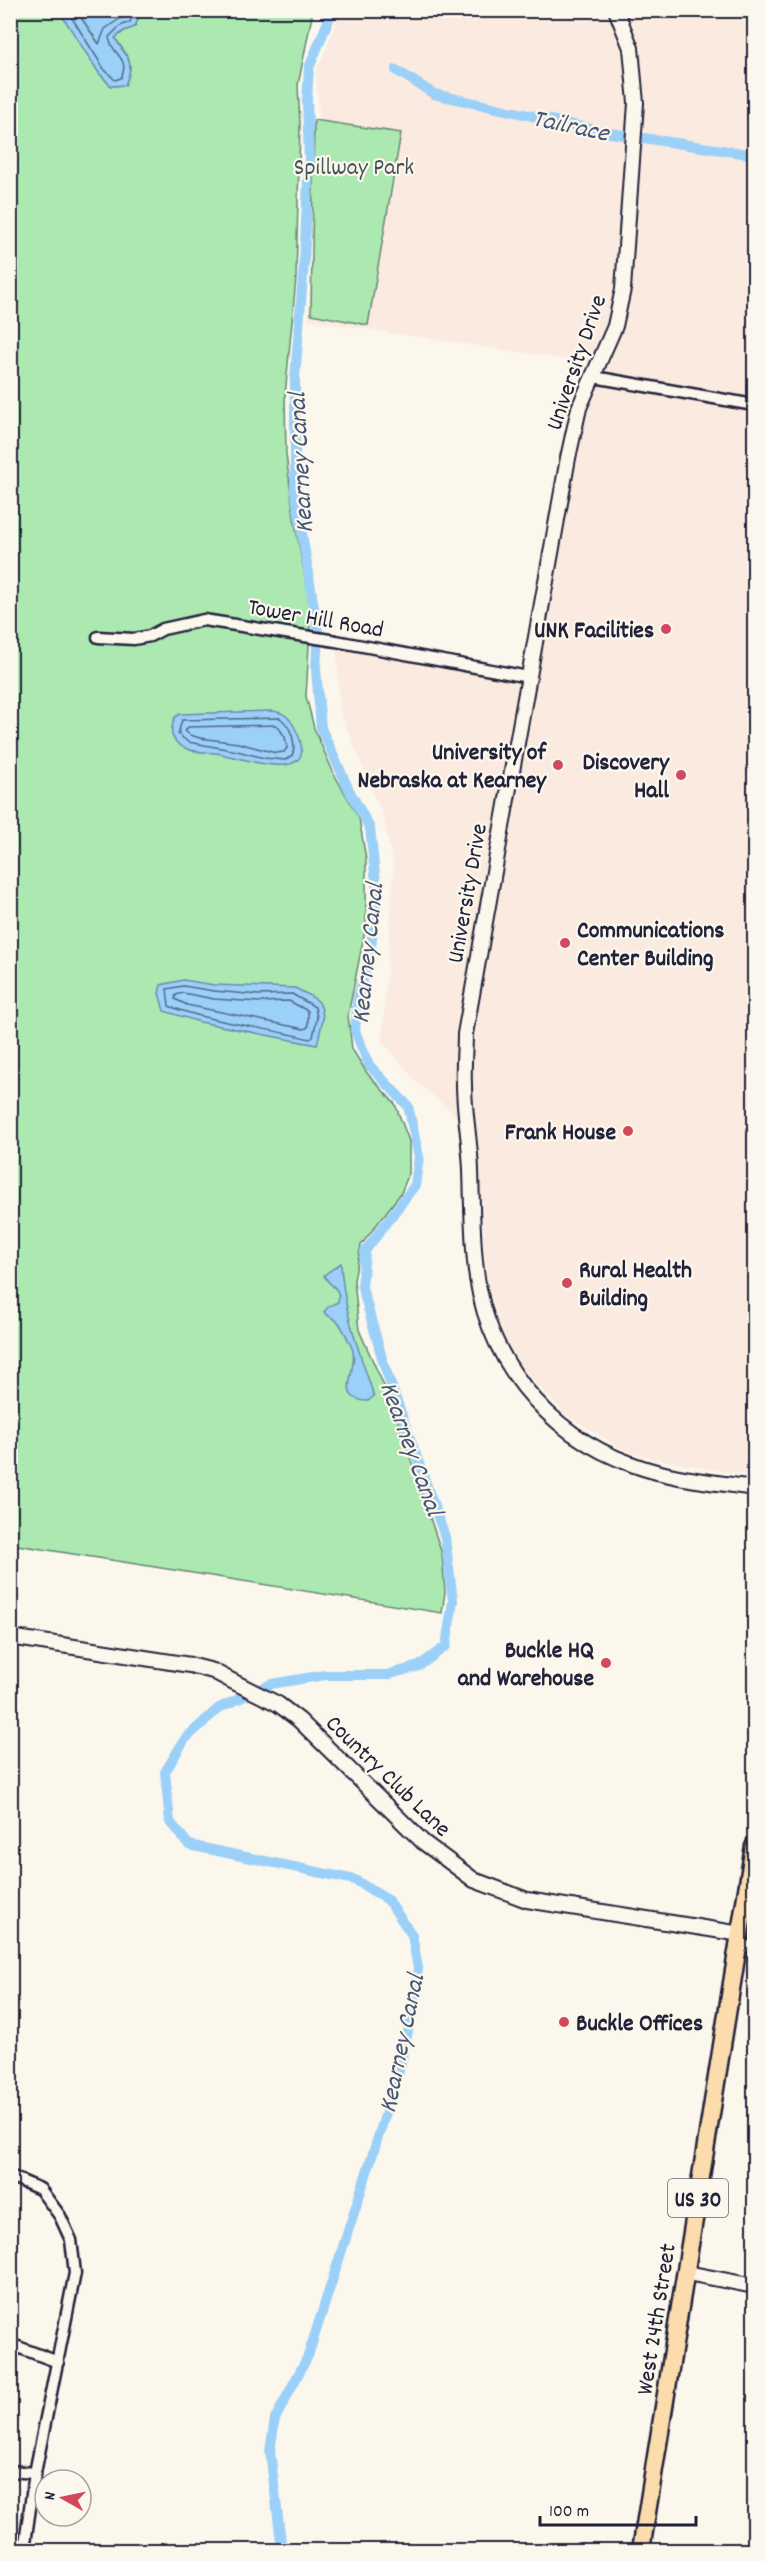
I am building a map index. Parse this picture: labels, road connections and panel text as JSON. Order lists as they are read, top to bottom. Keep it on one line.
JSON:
{"streets":{"main road":["US 30","West 24th Street"],"street":["University Drive","Tower Hill Road","Country Club Lane"]},"crossings":[["University Drive","Tower Hill Road"],["Country Club Lane","West 24th Street"]],"water":["Tailrace","Kearney Canal"],"parks":["Spillway Park"],"places":["UNK Facilities","University of Nebraska at Kearney","Discovery Hall","Communications Center Building","Frank House","Rural Health Building","Buckle HQ and Warehouse","Buckle Offices"],"scale_bar":"100 m","north":"left"}
